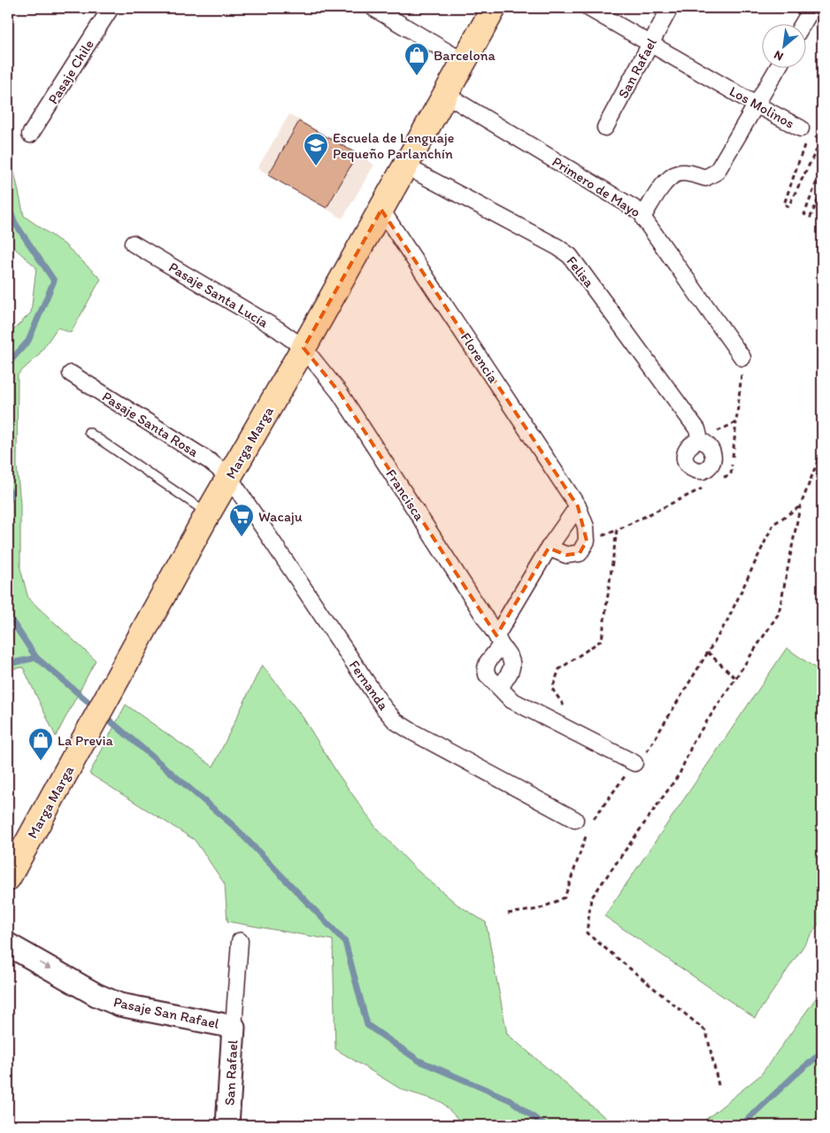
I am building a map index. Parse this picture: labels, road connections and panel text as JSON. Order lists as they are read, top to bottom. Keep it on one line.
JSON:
{"streets":{"main road":["Marga Marga"],"street":["San Rafael","Pasaje Chile","Los Molinos","Primero de Mayo","Felisa","Pasaje Santa Lucía","Florencia","Pasaje Santa Rosa","Francisca","Fernanda","Pasaje San Rafael"]},"crossings":[["San Rafael","Los Molinos"],["San Rafael","Pasaje San Rafael"],["Primero de Mayo","Marga Marga"],["Felisa","Marga Marga"],["Pasaje Santa Lucía","Marga Marga"],["Pasaje Santa Lucía","Francisca"],["Florencia","Marga Marga"],["Pasaje Santa Rosa","Marga Marga"],["Pasaje Santa Rosa","Fernanda"],["Marga Marga","Francisca"],["Marga Marga","Fernanda"]],"one_way":["Pasaje San Rafael"],"places":{"shop":["Barcelona","La Previa"],"school or university":["Escuela de Lenguaje Pequeño Parlanchín"],"supermarket":["Wacaju"]},"north":"bottom left"}
